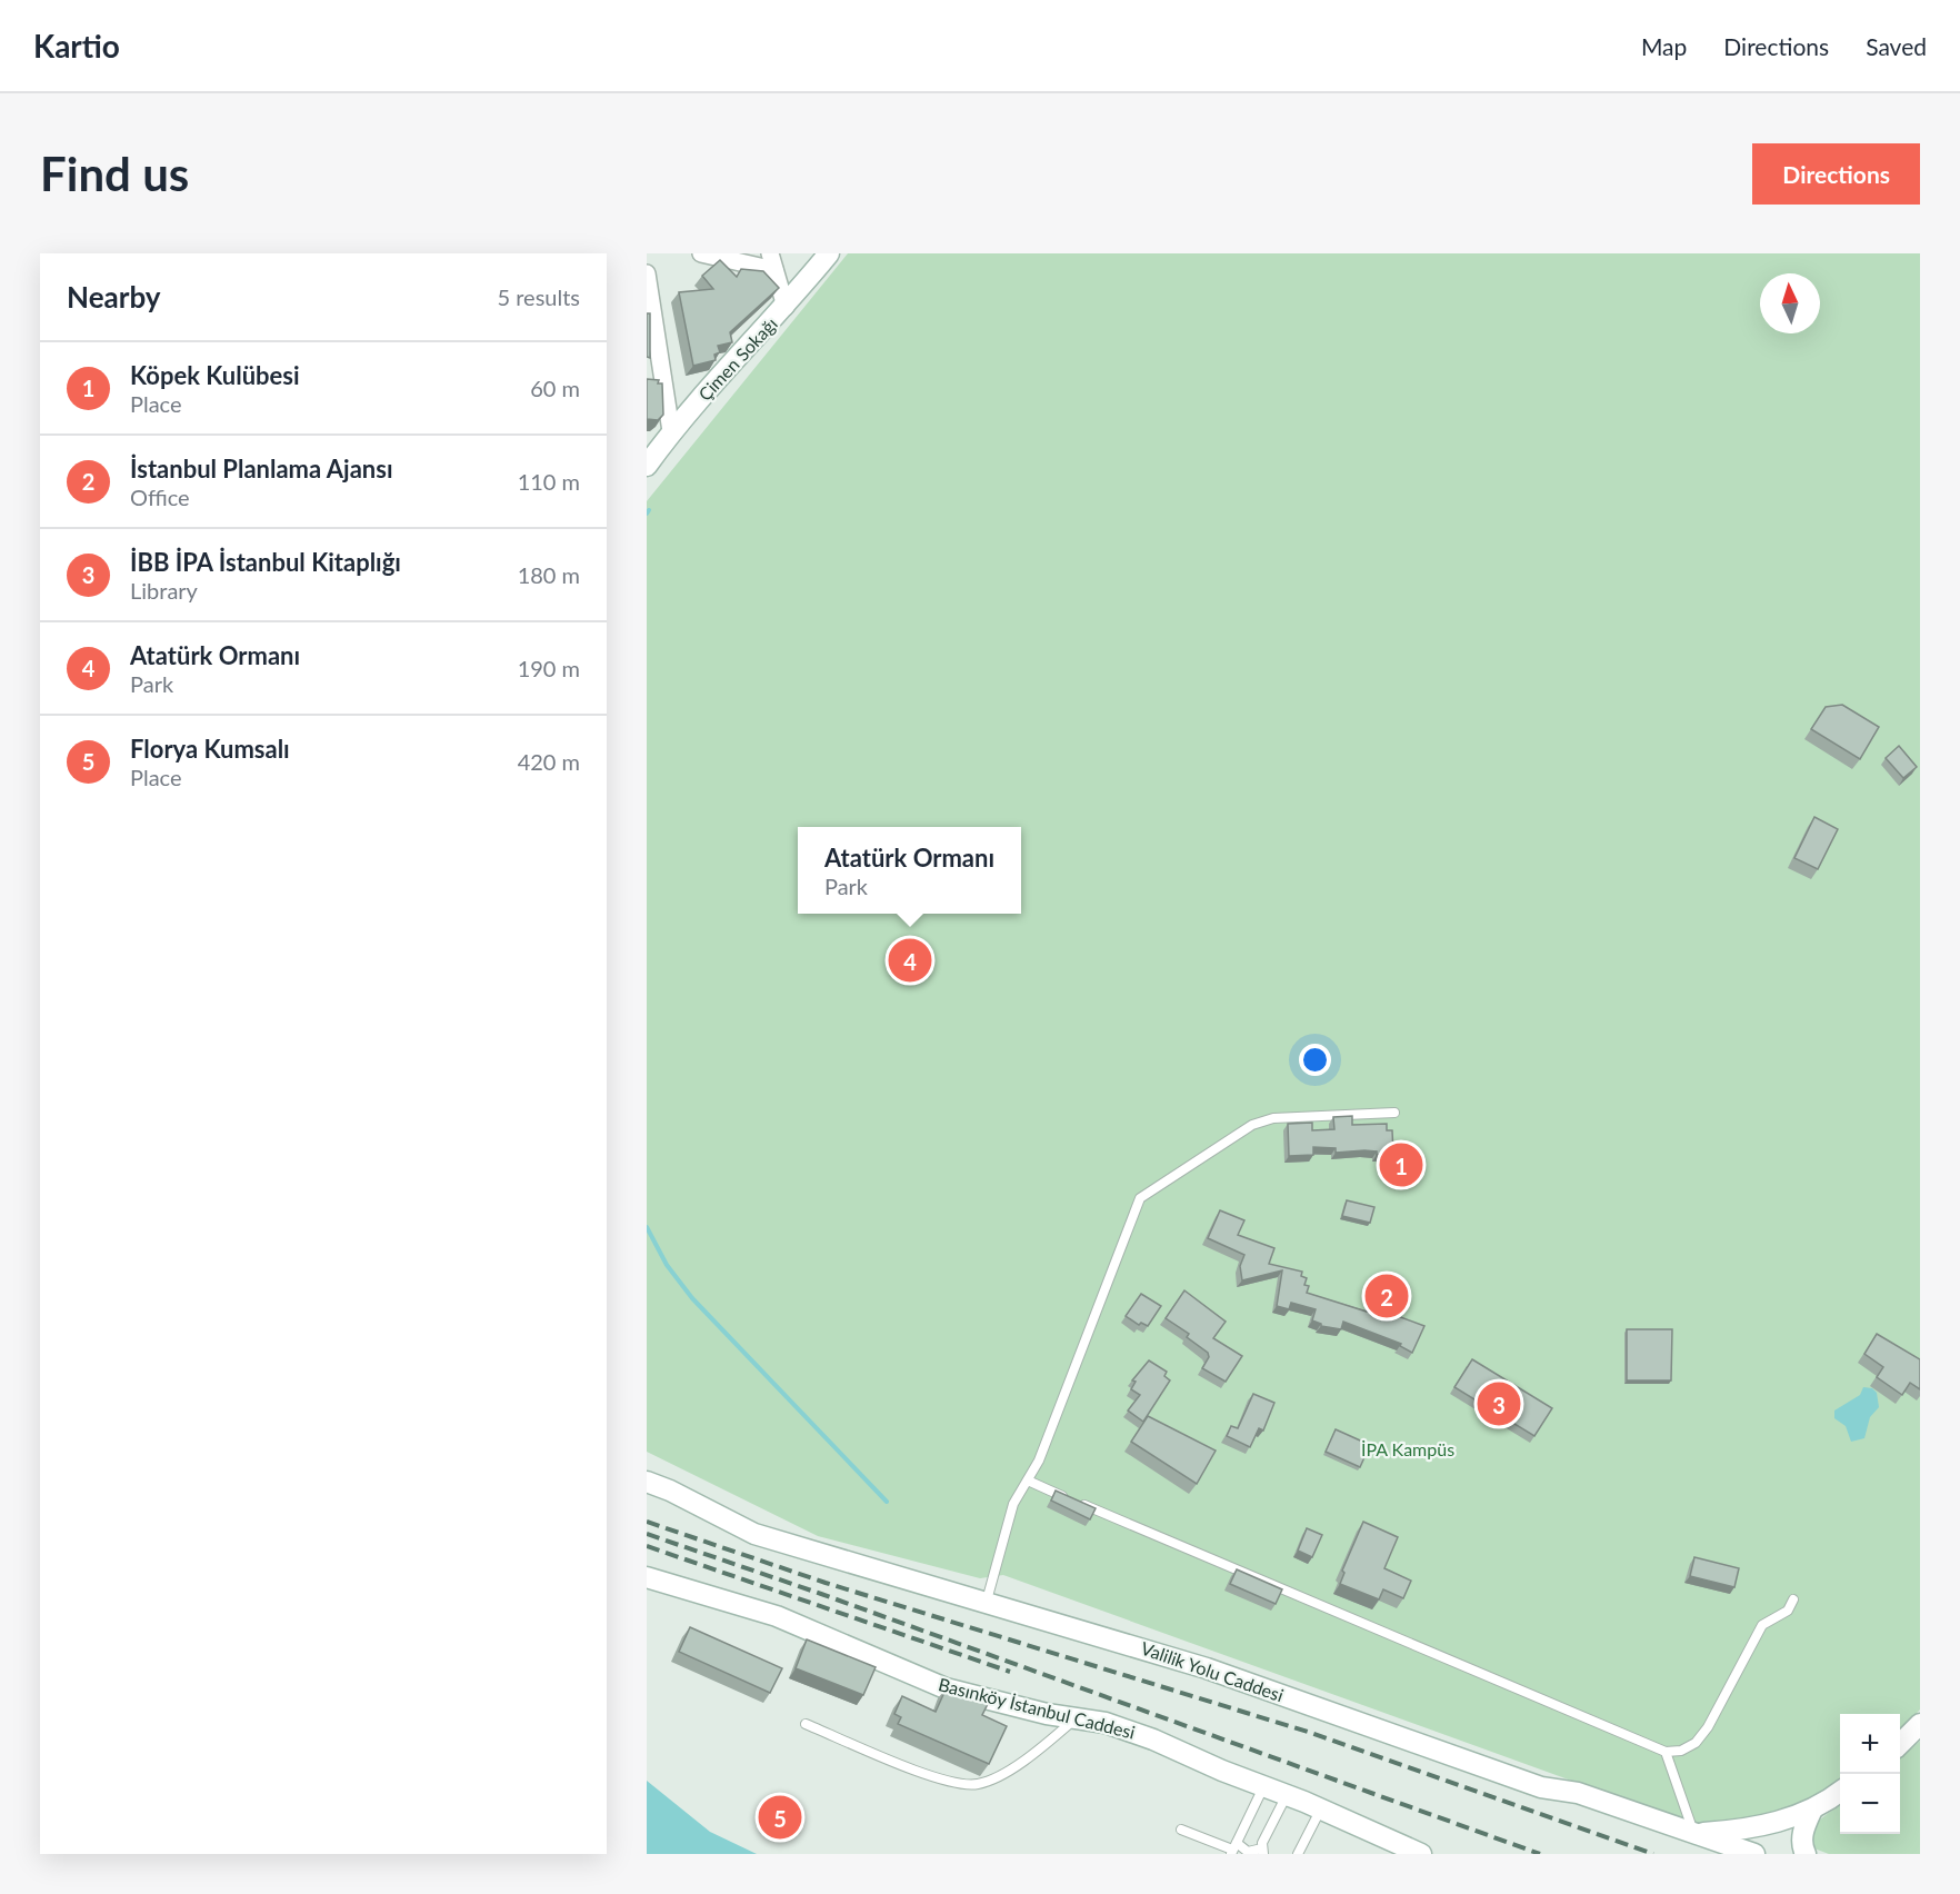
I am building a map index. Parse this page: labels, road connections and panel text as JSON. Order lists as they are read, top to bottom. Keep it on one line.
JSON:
{"streets":{"main road":["Çimen Sokağı","Valilik Yolu Caddesi","Basınköy İstanbul Caddesi"]},"parks":["İPA Kampüs"],"north":"top","page":{"header":"Kartio","nav":["Map","Directions","Saved"],"buttons":"Directions","title":"Find us","heading":["Nearby","5 results"],"list":[{"mark":"1","name":"Köpek Kulübesi","note":"Place","value":"60 m"},{"mark":"2","name":"İstanbul Planlama Ajansı","note":"Office","value":"110 m"},{"mark":"3","name":"İBB İPA İstanbul Kitaplığı","note":"Library","value":"180 m"},{"mark":"4","name":"Atatürk Ormanı","note":"Park","value":"190 m"},{"mark":"5","name":"Florya Kumsalı","note":"Place","value":"420 m"}],"popup":["Atatürk Ormanı","Park"],"pins":["4","1","2","3","5"],"map_buttons":["+","−"]}}
